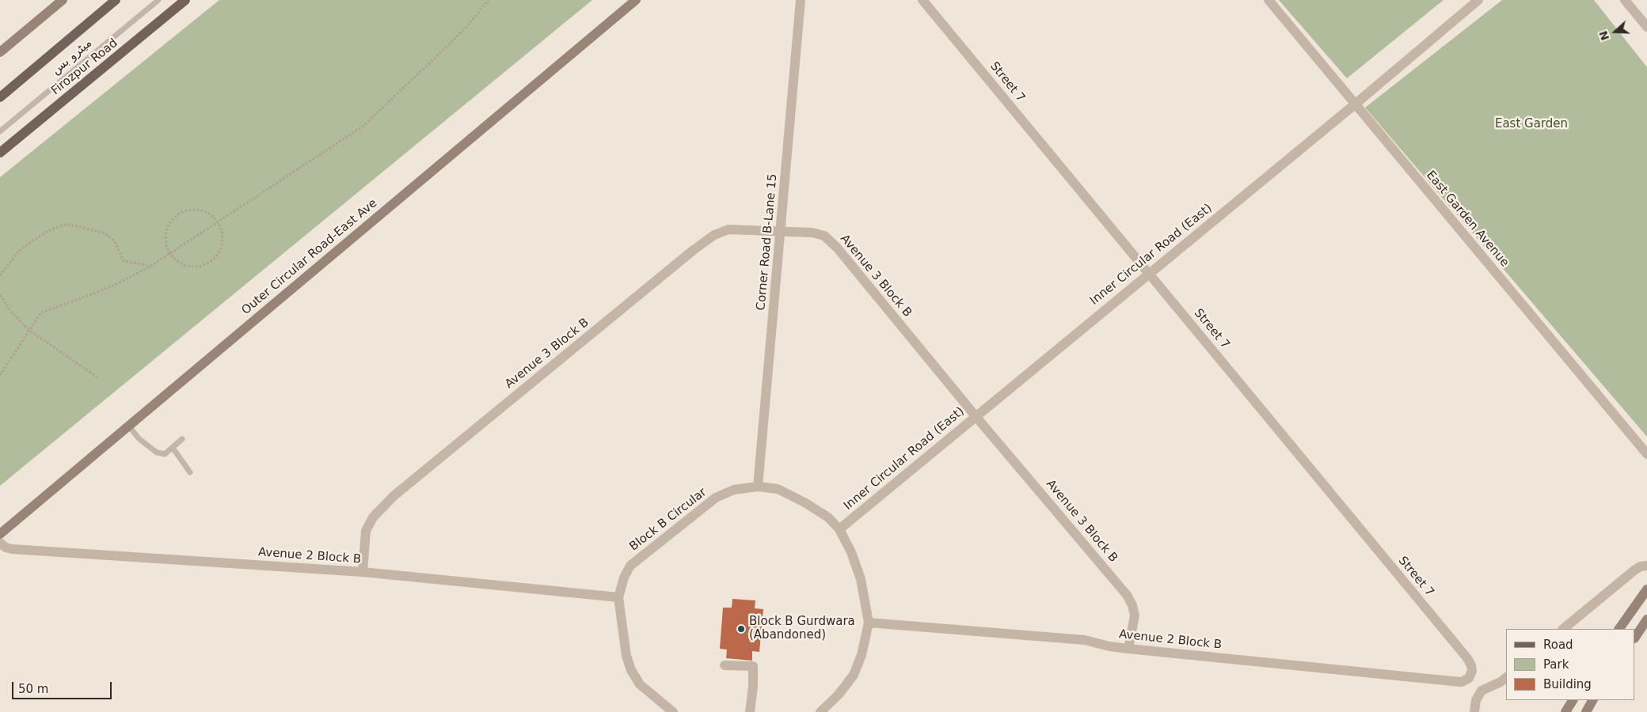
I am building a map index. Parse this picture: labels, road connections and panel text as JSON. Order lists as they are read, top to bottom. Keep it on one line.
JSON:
{"streets":{"main road":["Firozpur Road"],"street":["Street 7","East Garden Avenue","Corner Road B-Lane 15","Inner Circular Road (East)","Outer Circular Road-East Ave","Avenue 3 Block B","Block B Circular","Avenue 2 Block B"],"lane":["میٹرو بس"]},"crossings":[["Street 7","Inner Circular Road (East)"],["Street 7","Avenue 2 Block B"],["East Garden Avenue","Inner Circular Road (East)"],["Corner Road B-Lane 15","Avenue 3 Block B"],["Corner Road B-Lane 15","Block B Circular"],["Inner Circular Road (East)","Avenue 3 Block B"],["Inner Circular Road (East)","Block B Circular"],["Avenue 3 Block B","Avenue 2 Block B"],["Block B Circular","Avenue 2 Block B"]],"parks":["East Garden"],"places":["Block B Gurdwara (Abandoned)"],"legend":["Road","Park","Building"],"scale_bar":"50 m","north":"left"}
